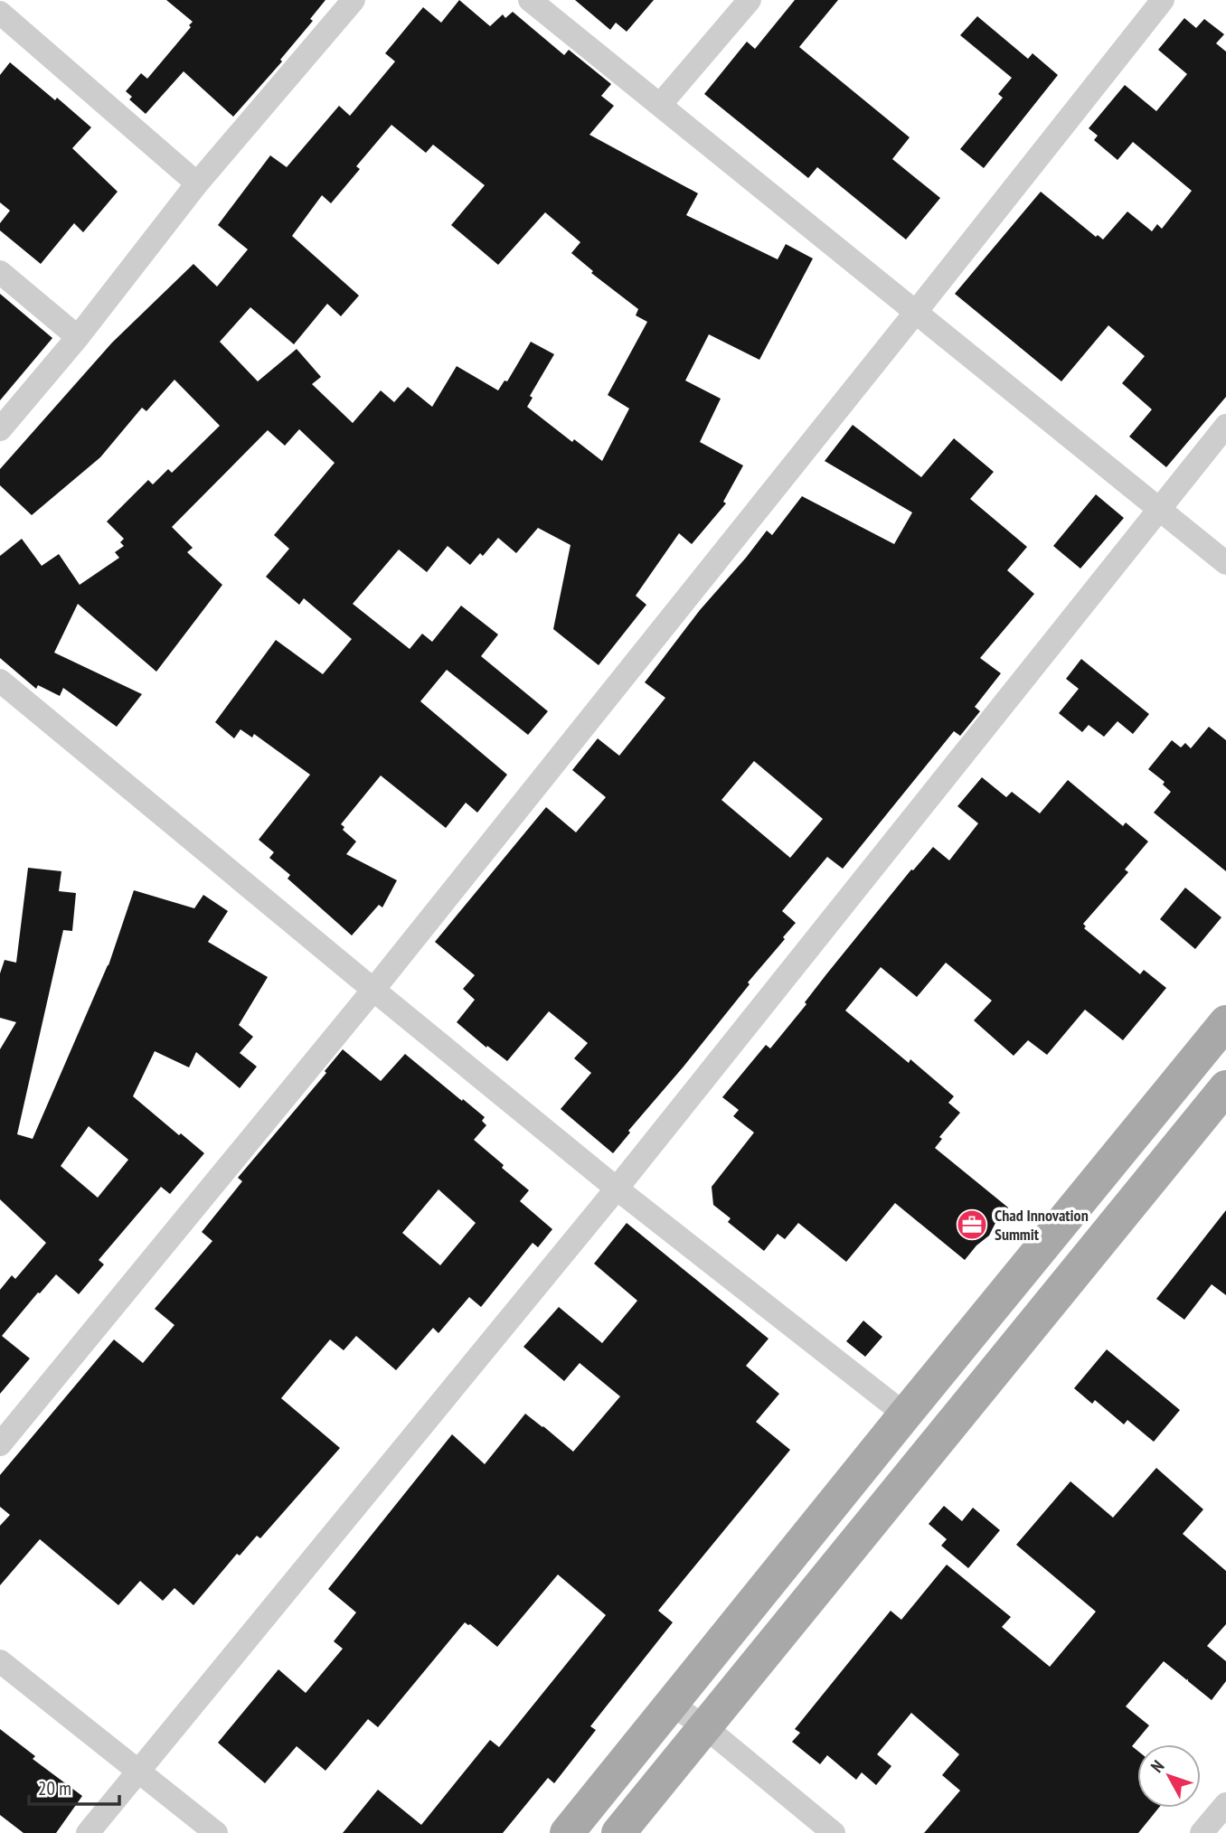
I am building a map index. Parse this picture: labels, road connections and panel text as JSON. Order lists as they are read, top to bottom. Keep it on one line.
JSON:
{"places":{"office":["Chad Innovation Summit"]},"scale_bar":"20 m","north":"top left"}
